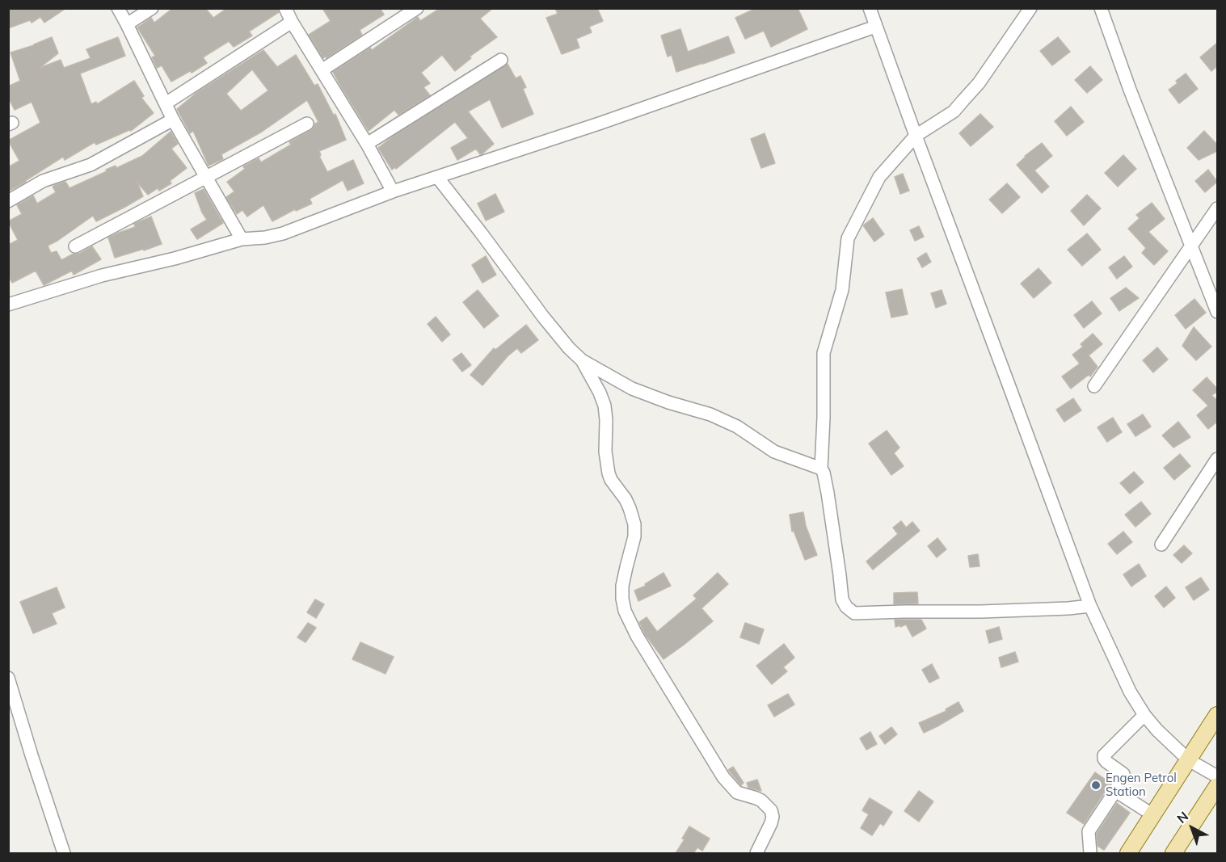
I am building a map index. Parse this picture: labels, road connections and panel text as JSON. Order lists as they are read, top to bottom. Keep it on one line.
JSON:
{"places":["Engen Petrol Station"],"north":"top left"}
